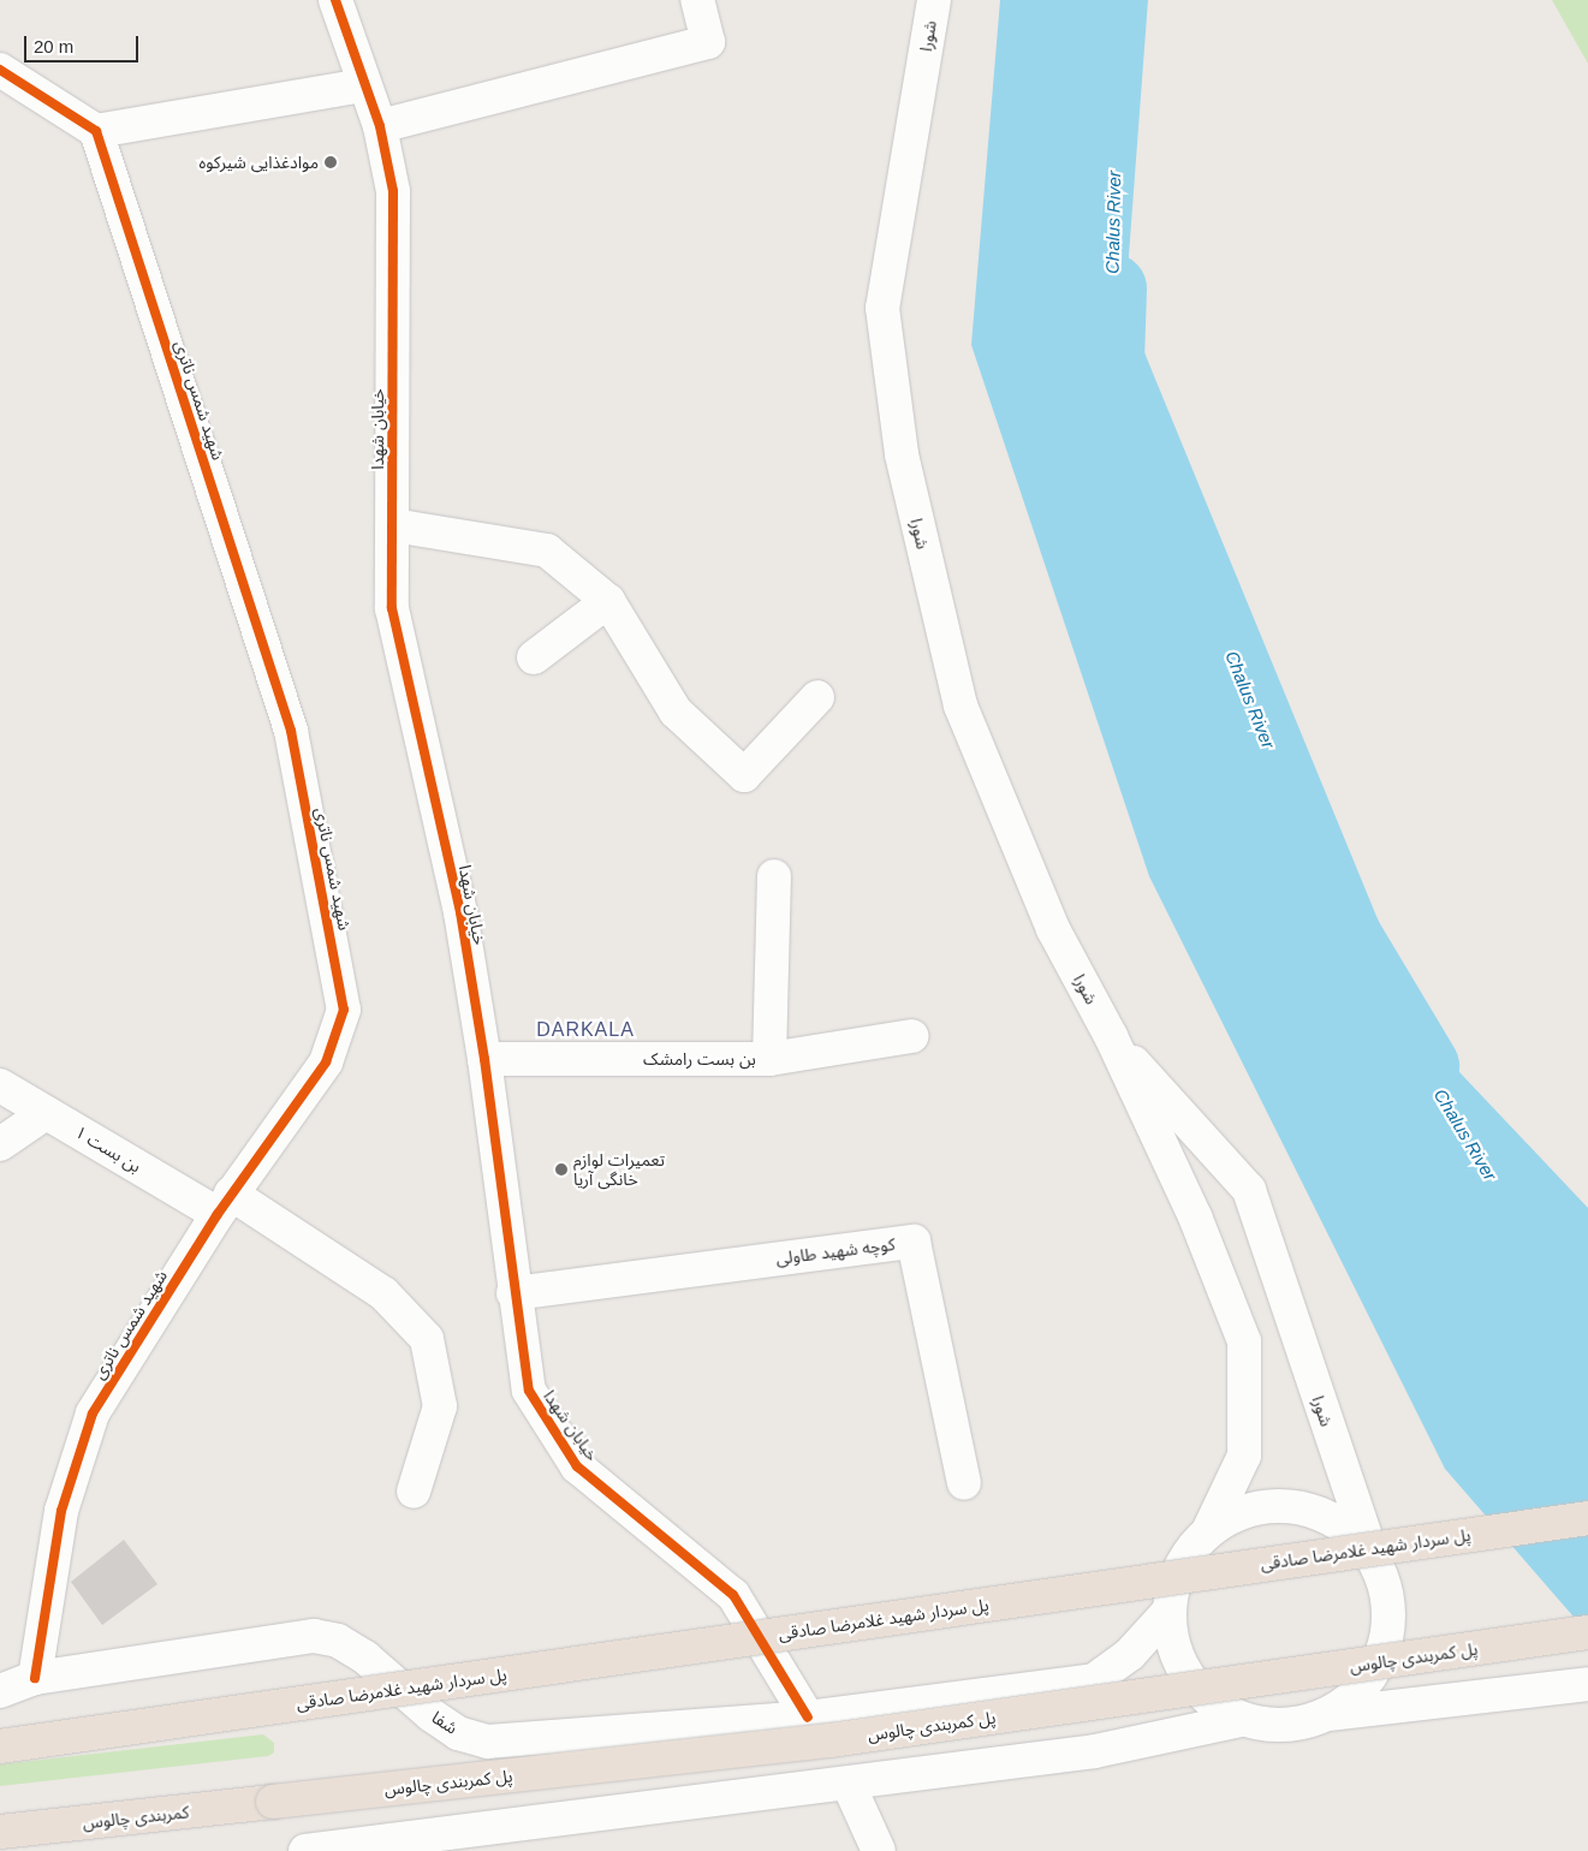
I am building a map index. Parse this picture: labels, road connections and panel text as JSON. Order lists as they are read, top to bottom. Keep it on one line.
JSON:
{"streets":{"highway":["پل سردار شهید غلامرضا صادقی","پل کمربندی چالوس","کمربندی چالوس"],"street":["شورا","شهید شمس ناتری","خیابان شهدا","بن بست رامشک","بن بست ۱","کوچه شهید طاولی","شفا"]},"crossings":[["شهید شمس ناتری","بن بست ۱"],["شهید شمس ناتری","شفا"],["خیابان شهدا","بن بست رامشک"],["خیابان شهدا","کوچه شهید طاولی"],["خیابان شهدا","شفا"],["پل کمربندی چالوس","کمربندی چالوس"]],"districts":["DARKALA"],"water":["Chalus River"],"places":["موادغذایی شیرکوه","تعمیرات لوازم خانگی آریا"],"scale_bar":"20 m"}
